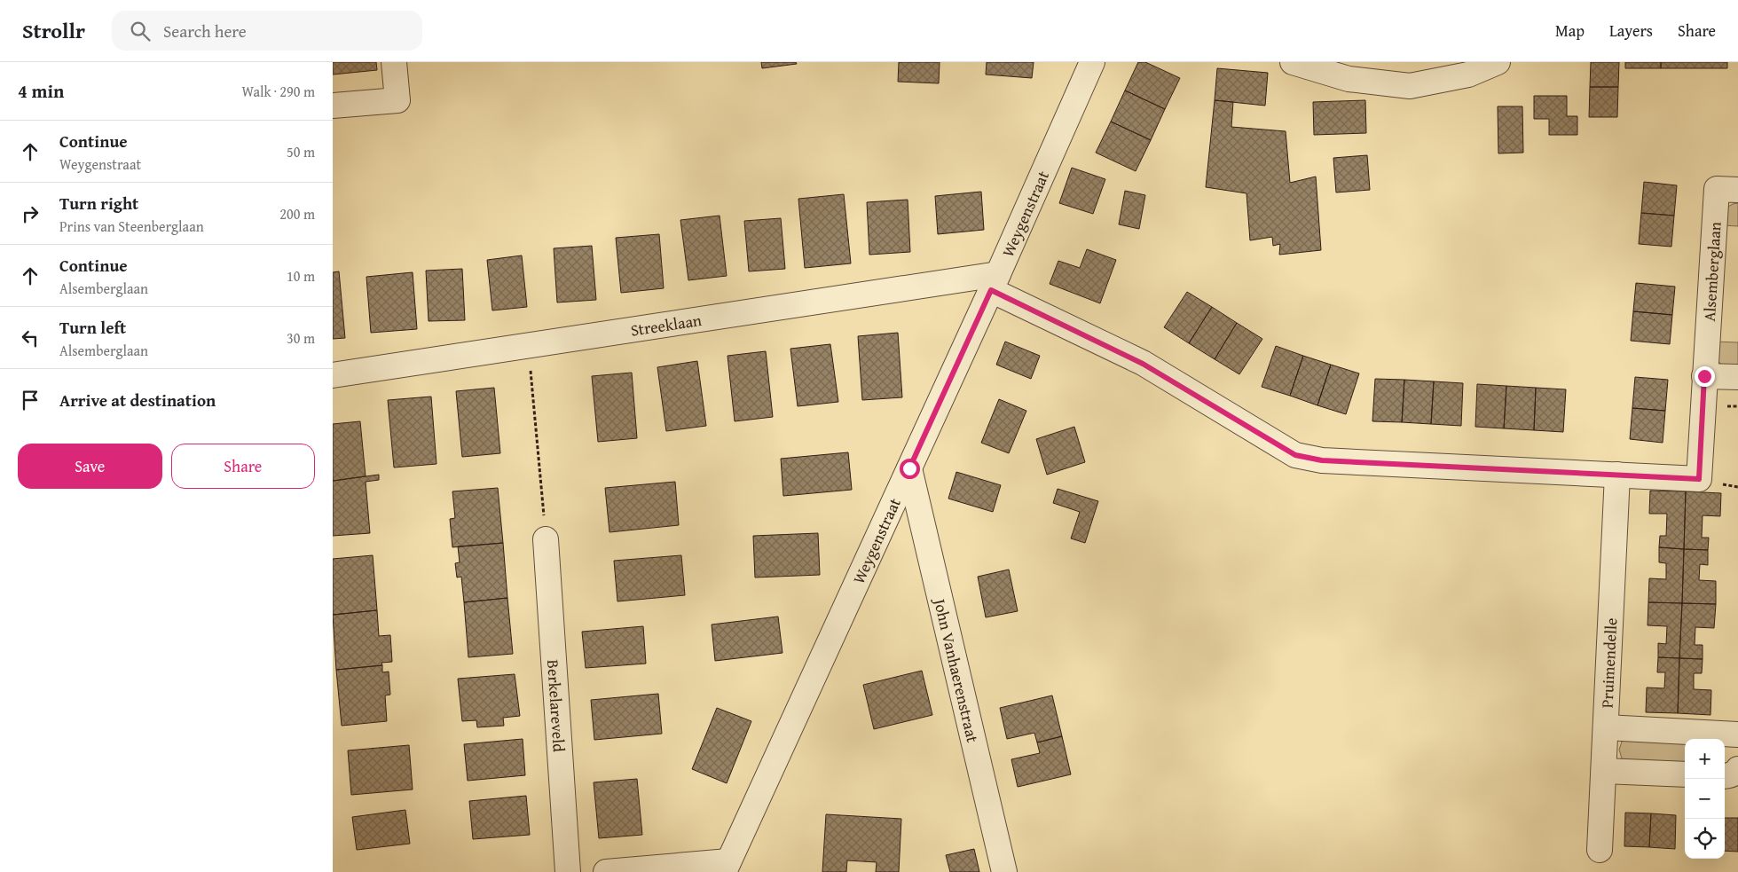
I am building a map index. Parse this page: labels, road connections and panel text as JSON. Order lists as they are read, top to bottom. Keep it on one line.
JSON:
{"streets":{"street":["Weygenstraat","Alsemberglaan","Streeklaan","Pruimendelle","John Vanhaerenstraat","Berkelareveld"]},"crossings":[["Weygenstraat","Streeklaan"],["Weygenstraat","John Vanhaerenstraat"],["Alsemberglaan","Pruimendelle"]],"page":{"header":"Strollr","search":"Search here","nav":["Map","Layers","Share"],"heading":["4 min","Walk · 290 m"],"list":[["Continue","Weygenstraat","50 m"],["Turn right","Prins van Steenberglaan","200 m"],["Continue","Alsemberglaan","10 m"],["Turn left","Alsemberglaan","30 m"],"Arrive at destination"],"buttons":["Save","Share"],"map_buttons":["+","−"]}}
